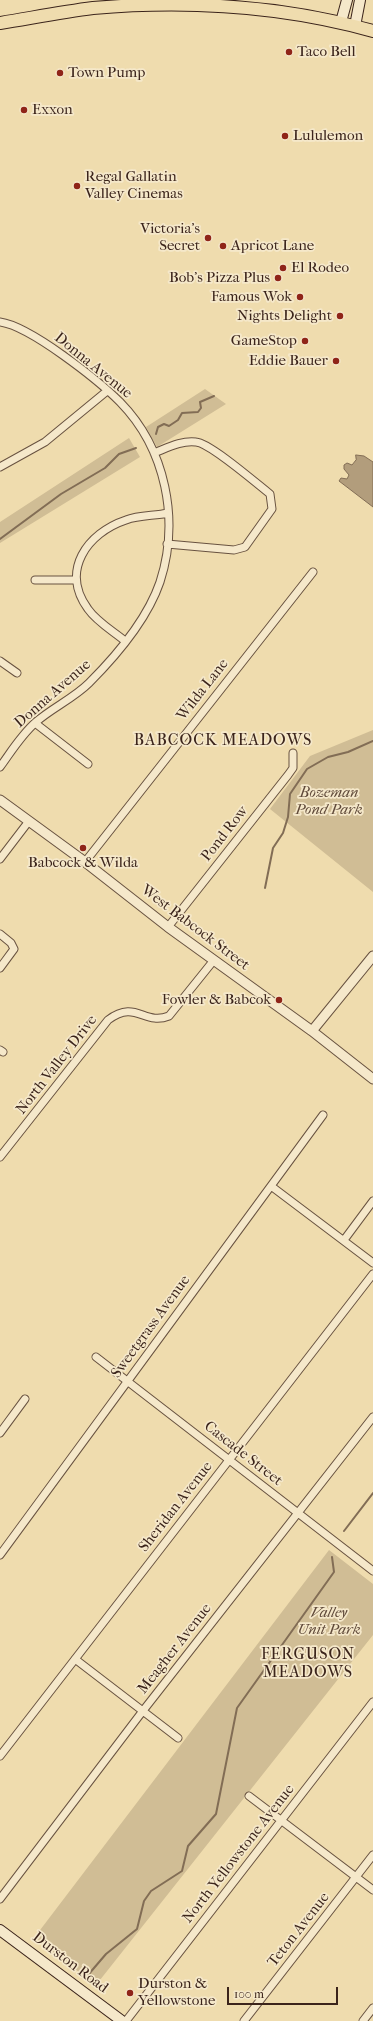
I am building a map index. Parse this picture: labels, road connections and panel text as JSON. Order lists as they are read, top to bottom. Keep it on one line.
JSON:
{"streets":{"main road":["Durston Road"],"street":["Donna Avenue","Wilda Lane","Pond Row","West Babcock Street","North Valley Drive","Sweetgrass Avenue","Cascade Street","Sheridan Avenue","Meagher Avenue","North Yellowstone Avenue","Teton Avenue"]},"crossings":[["Wilda Lane","West Babcock Street"],["Pond Row","West Babcock Street"],["West Babcock Street","North Valley Drive"],["Sweetgrass Avenue","Cascade Street"],["Cascade Street","Sheridan Avenue"],["Cascade Street","Meagher Avenue"]],"districts":["BABCOCK MEADOWS","FERGUSON MEADOWS"],"parks":["Bozeman Pond Park","Valley Unit Park"],"places":["Taco Bell","Town Pump","Exxon","Lululemon","Regal Gallatin Valley Cinemas","Victoria's Secret","Apricot Lane","El Rodeo","Bob's Pizza Plus","Famous Wok","Nights Delight","GameStop","Eddie Bauer","Babcock & Wilda","Fowler & Babcok","Durston & Yellowstone"],"scale_bar":"100 m"}
